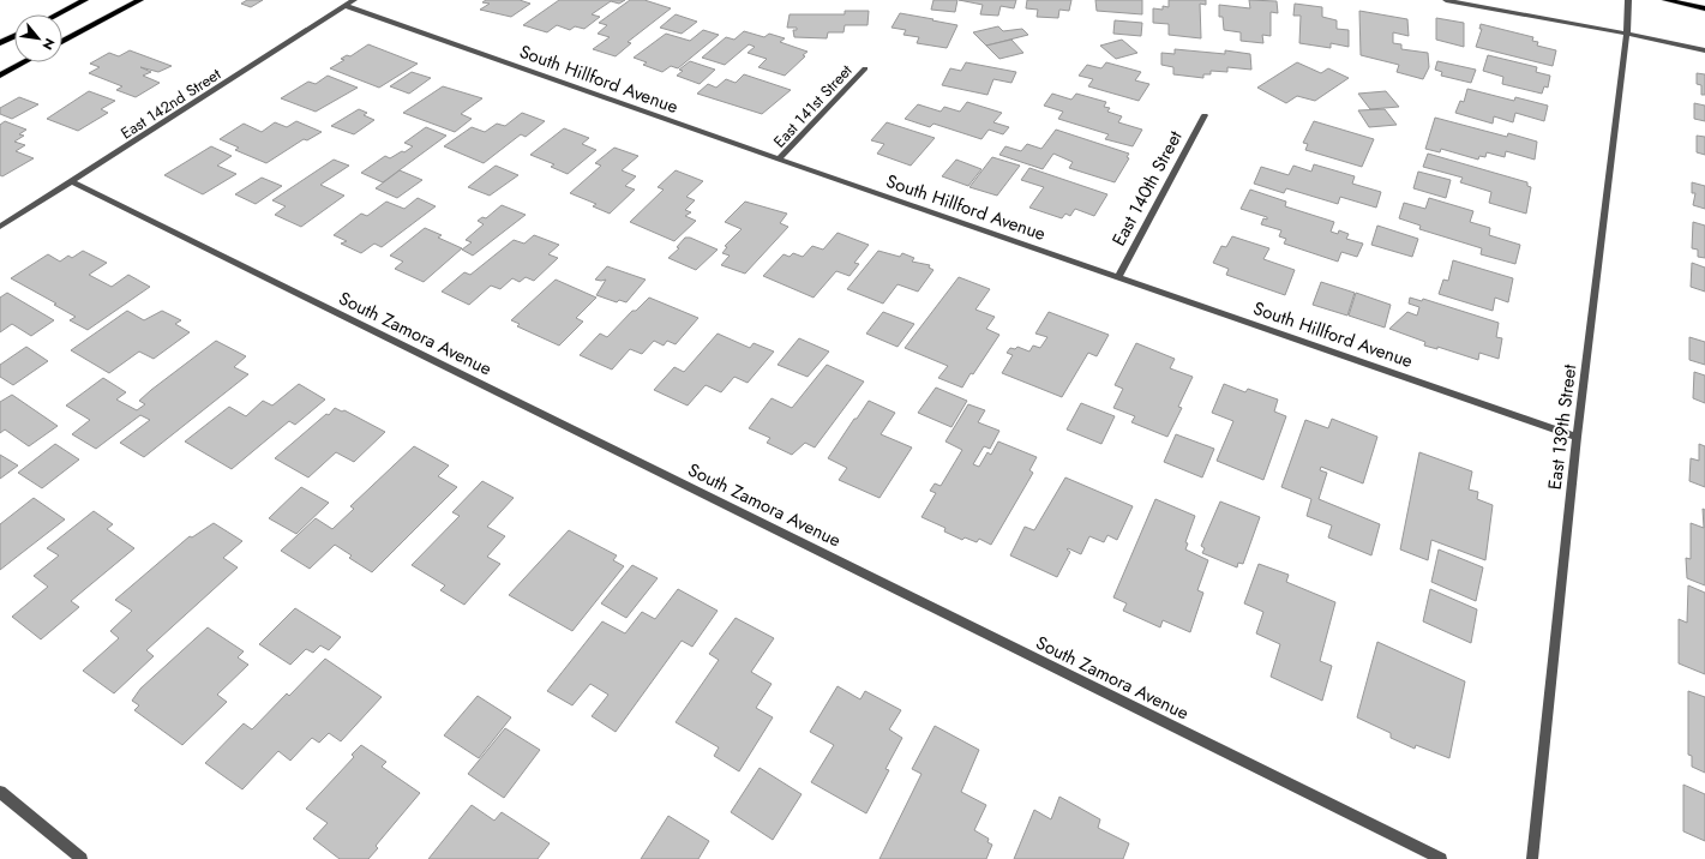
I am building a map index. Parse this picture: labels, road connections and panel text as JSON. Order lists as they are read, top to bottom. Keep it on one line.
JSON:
{"streets":{"street":["South Hillford Avenue","East 142nd Street","East 141st Street","East 140th Street","South Zamora Avenue","East 139th Street"]},"crossings":[["South Hillford Avenue","East 142nd Street"],["South Hillford Avenue","East 141st Street"],["South Hillford Avenue","East 140th Street"],["South Hillford Avenue","East 139th Street"],["East 142nd Street","South Zamora Avenue"]],"north":"bottom right"}
